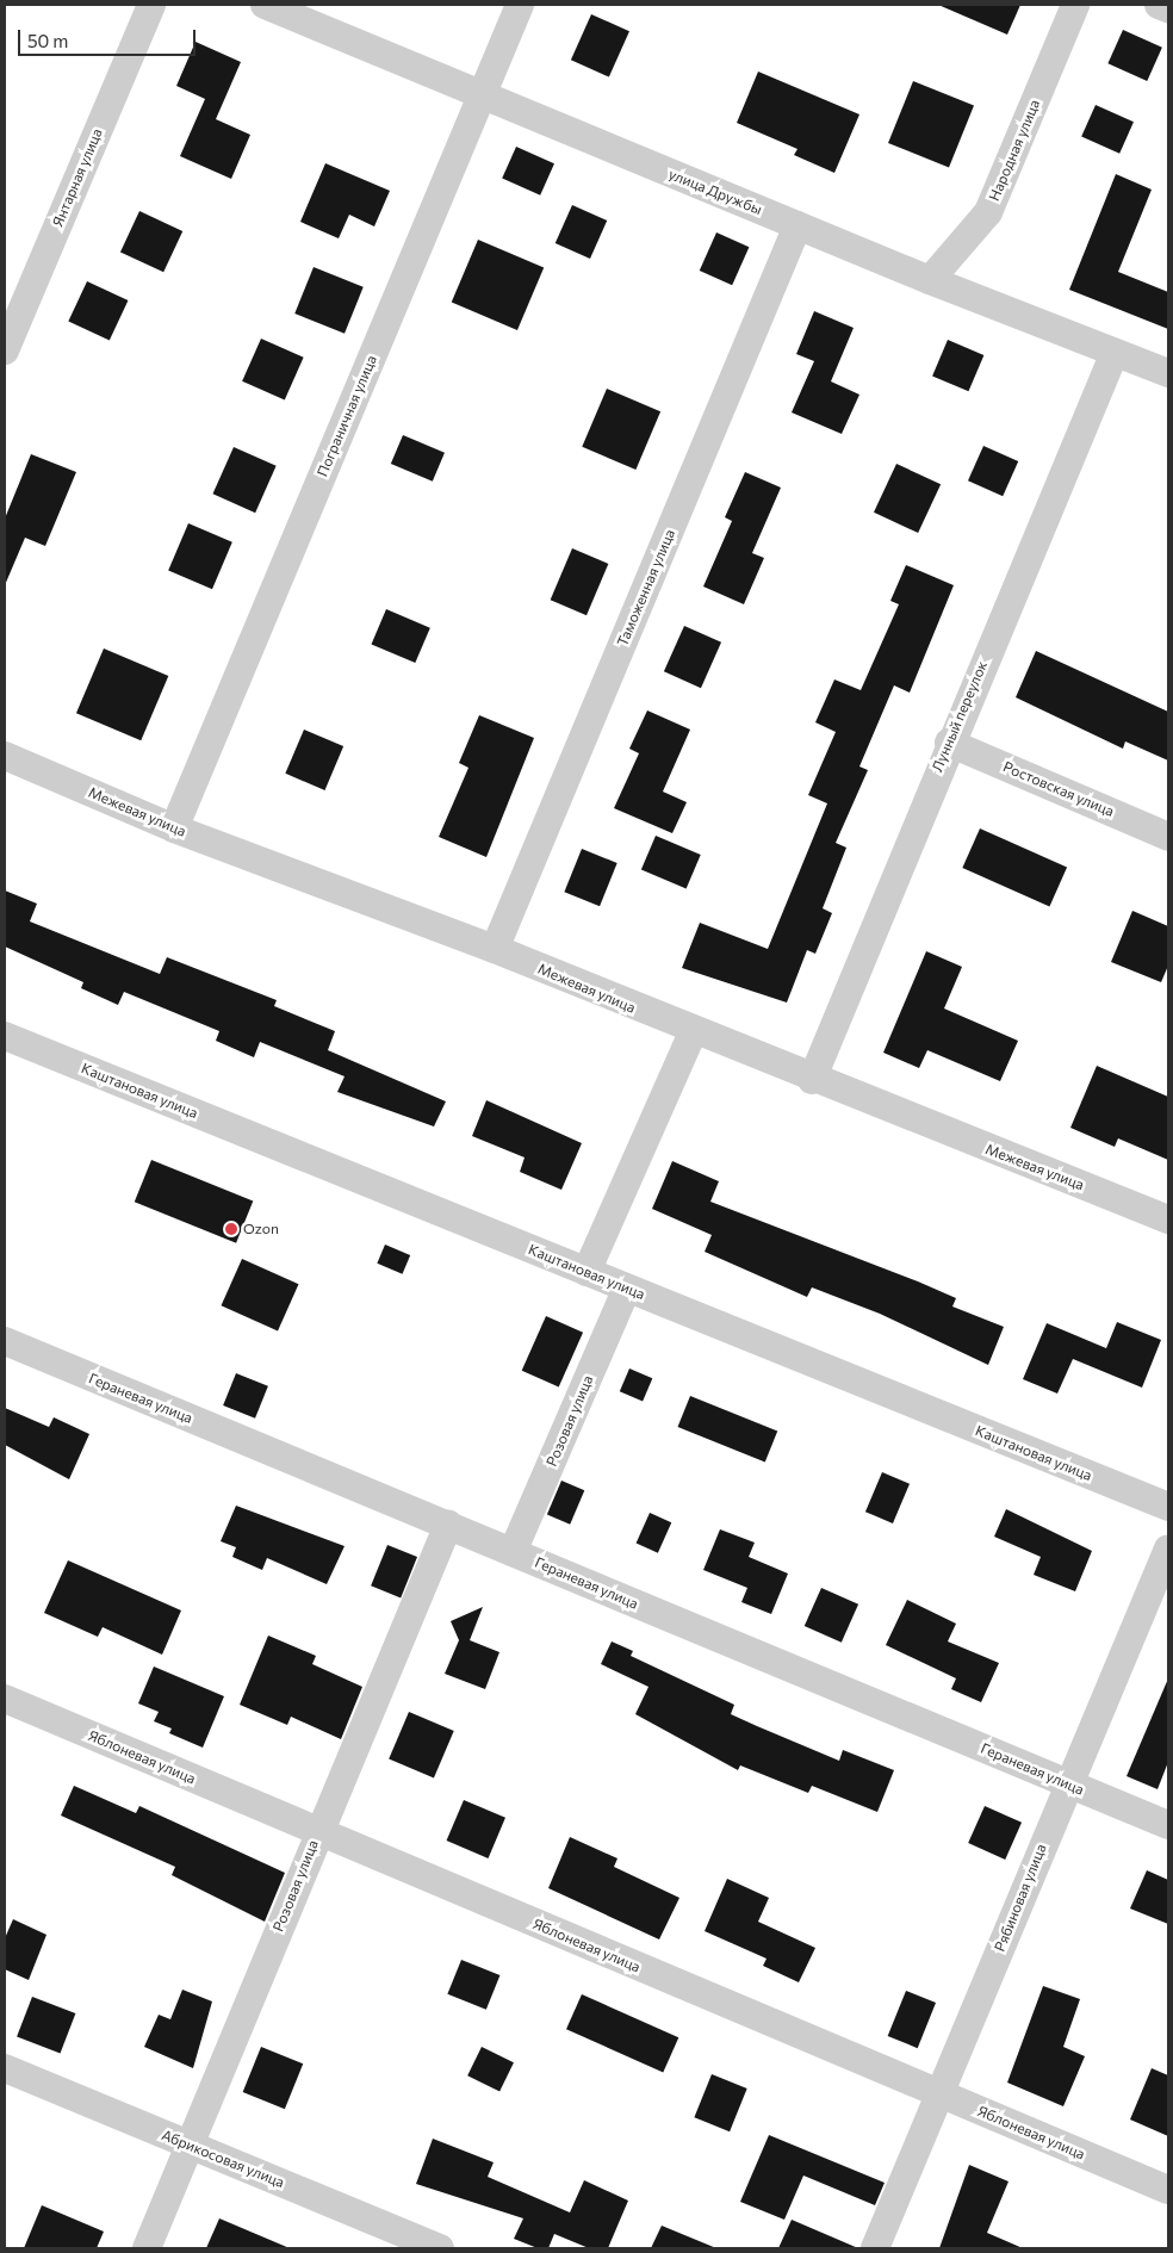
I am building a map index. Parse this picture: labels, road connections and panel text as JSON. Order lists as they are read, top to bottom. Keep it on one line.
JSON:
{"streets":{"street":["Народная улица","Янтарная улица","улица Дружбы","Пограничная улица","Таможенная улица","Лунный переулок","Ростовская улица","Межевая улица","Каштановая улица","Гераневая улица","Розовая улица","Яблоневая улица","Рябиновая улица","Абрикосовая улица"]},"crossings":[["Народная улица","улица Дружбы"],["улица Дружбы","Пограничная улица"],["улица Дружбы","Таможенная улица"],["улица Дружбы","Лунный переулок"],["Пограничная улица","Межевая улица"],["Таможенная улица","Межевая улица"],["Лунный переулок","Ростовская улица"],["Лунный переулок","Межевая улица"],["Каштановая улица","Розовая улица"],["Гераневая улица","Розовая улица"],["Гераневая улица","Рябиновая улица"],["Розовая улица","Яблоневая улица"],["Розовая улица","Абрикосовая улица"],["Яблоневая улица","Рябиновая улица"]],"places":["Ozon"],"scale_bar":"50 m"}
